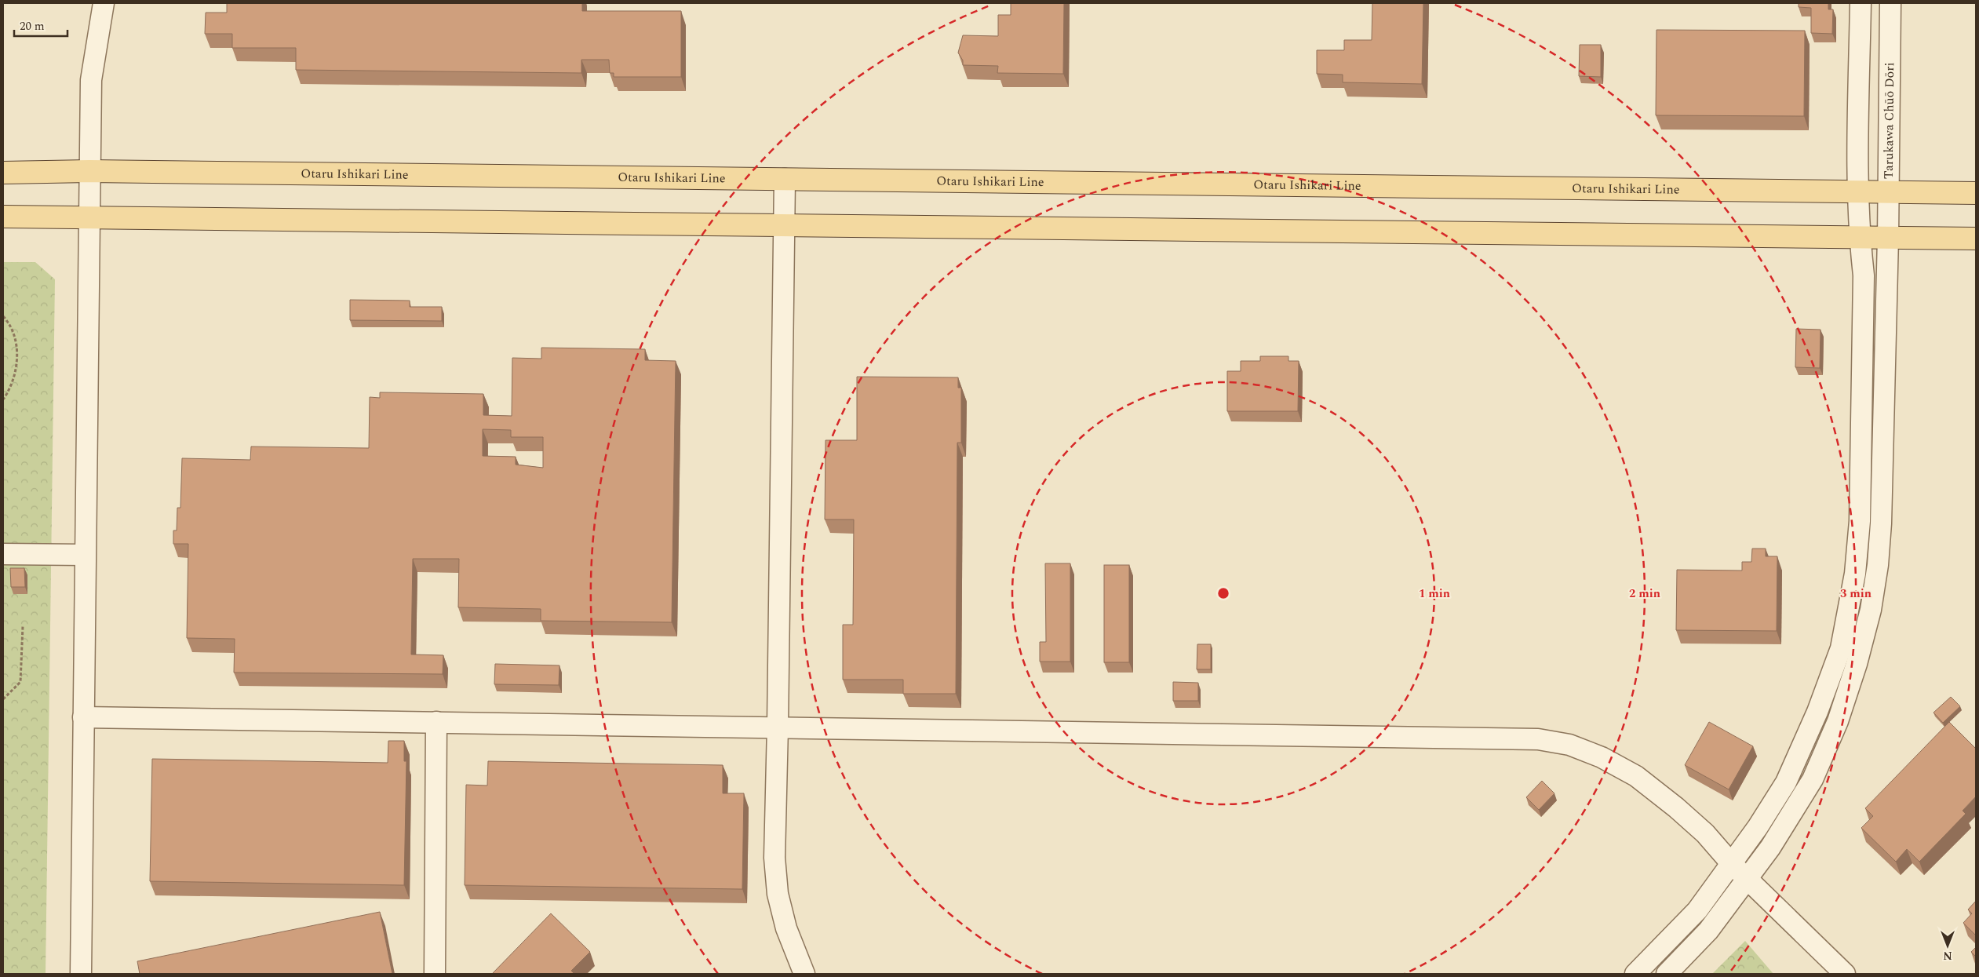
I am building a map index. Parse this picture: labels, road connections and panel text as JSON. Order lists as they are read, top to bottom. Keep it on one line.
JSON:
{"streets":{"main road":["Otaru Ishikari Line"],"street":["Tarukawa Chūō Dōri"]},"crossings":[["Tarukawa Chūō Dōri","Otaru Ishikari Line"]],"scale_bar":"20 m","north":"bottom","rings":["1 min","2 min","3 min"]}
